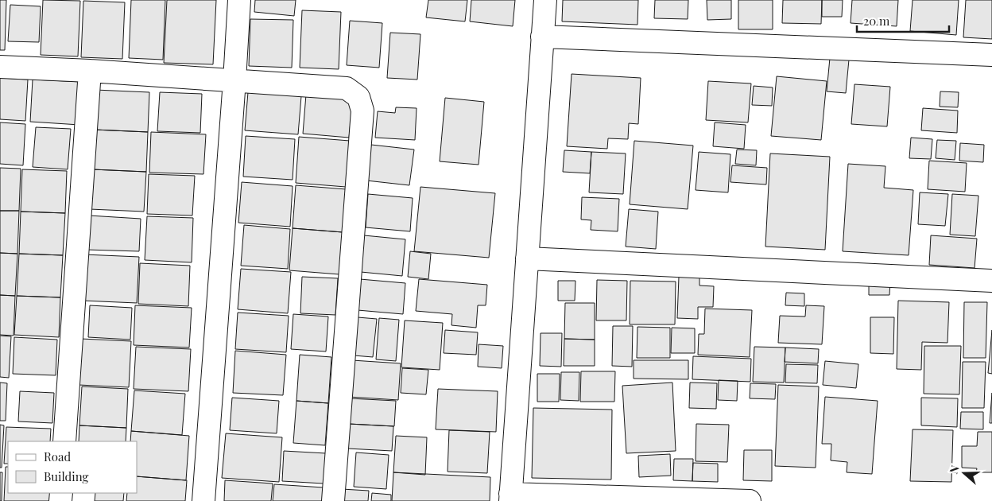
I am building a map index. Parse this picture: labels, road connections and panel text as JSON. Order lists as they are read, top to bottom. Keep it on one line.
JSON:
{"legend":["Road","Building"],"scale_bar":"20 m","north":"left"}
